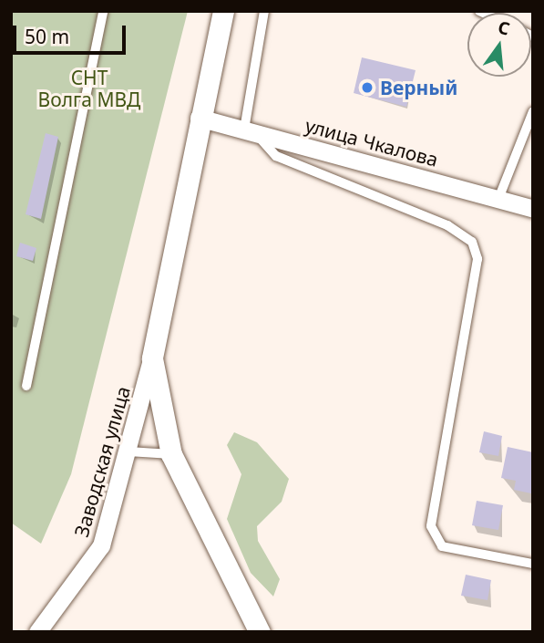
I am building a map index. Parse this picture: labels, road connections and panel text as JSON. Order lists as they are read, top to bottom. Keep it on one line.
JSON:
{"streets":{"street":["улица Чкалова","Заводская улица"]},"parks":["СНТ Волга МВД"],"places":["Верный"],"scale_bar":"50 m","north":"top"}
